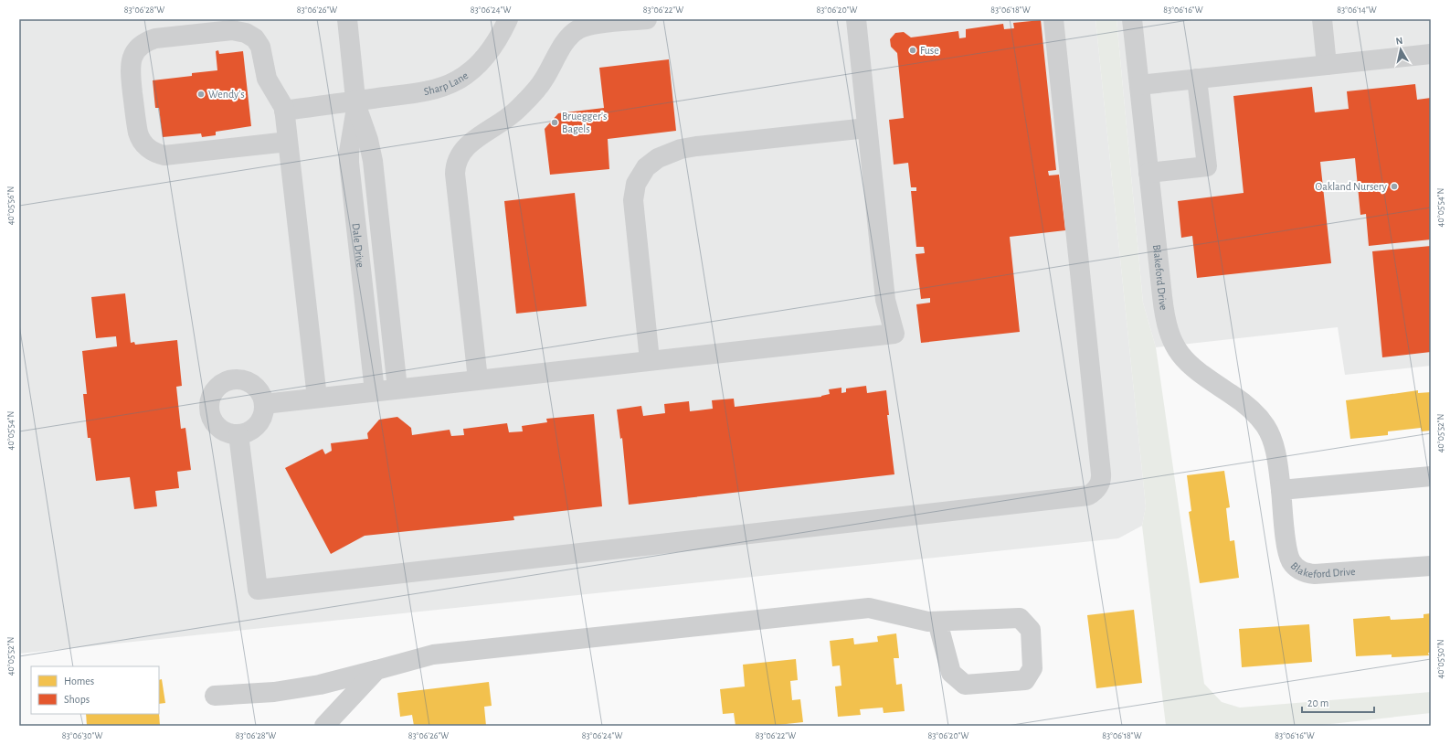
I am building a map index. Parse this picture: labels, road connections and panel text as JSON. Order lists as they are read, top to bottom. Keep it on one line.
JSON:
{"streets":{"street":["Sharp Lane","Dale Drive","Blakeford Drive"]},"crossings":[["Sharp Lane","Dale Drive"]],"places":["Fuse","Wendy's","Bruegger's Bagels","Oakland Nursery"],"legend":["Homes","Shops"],"scale_bar":"20 m","north":"top","coordinates":["83°06'28\"W","83°06'26\"W","83°06'24\"W","83°06'22\"W","83°06'20\"W","83°06'18\"W","83°06'16\"W","83°06'14\"W","40°05'56\"N","40°05'54\"N","40°05'52\"N","40°05'50\"N","83°06'30\"W"]}
